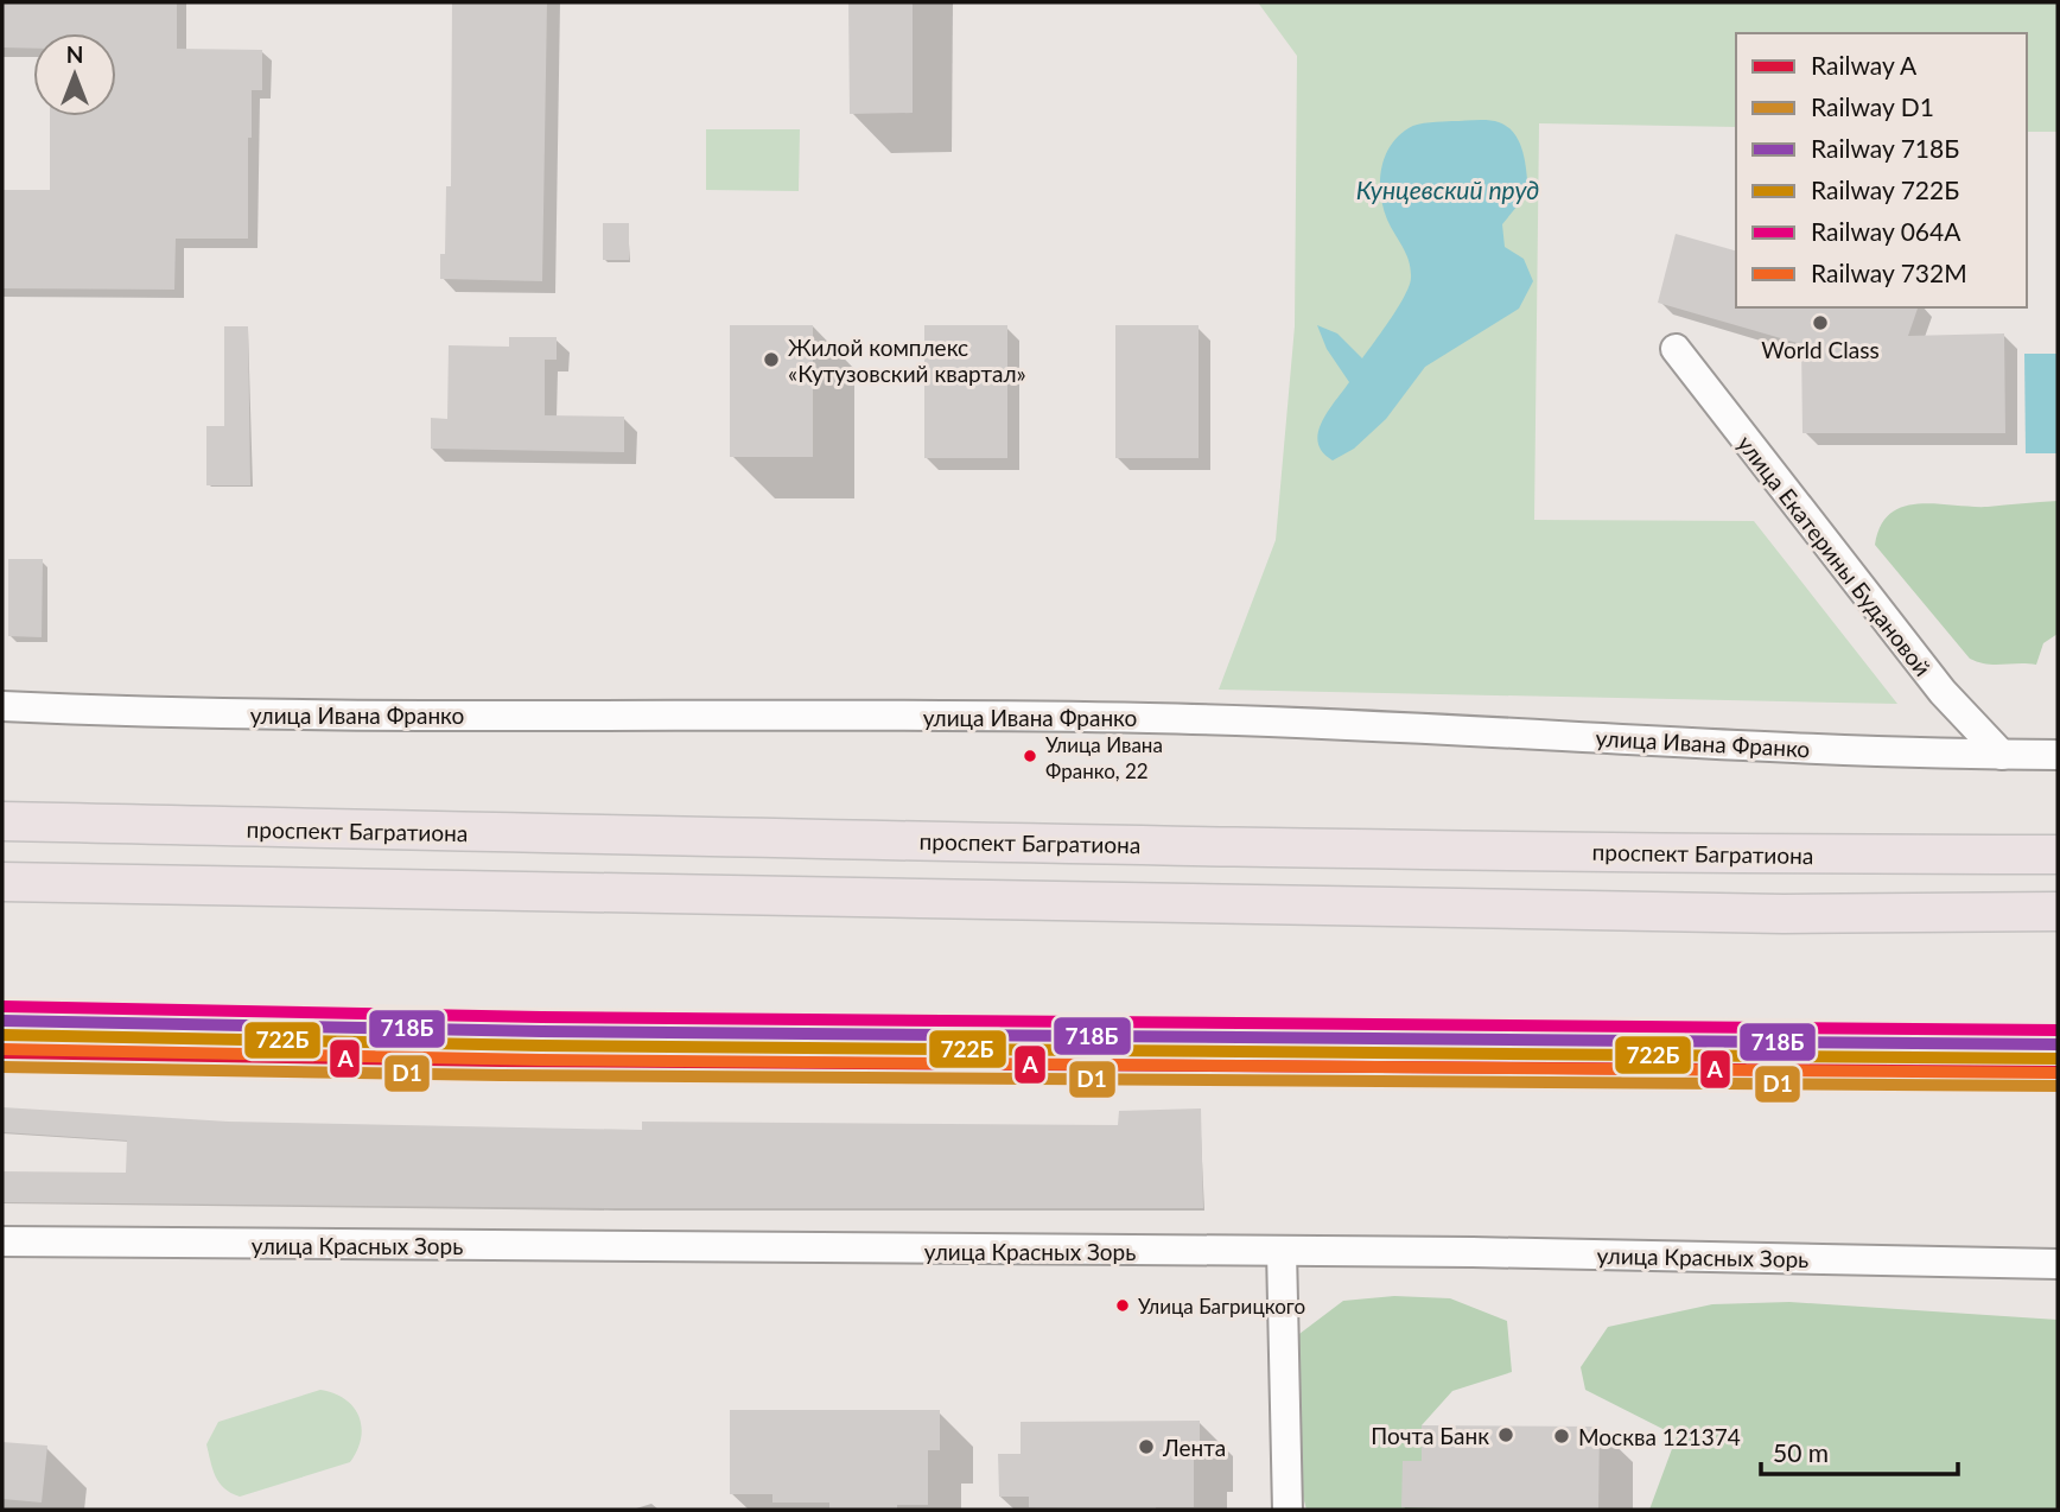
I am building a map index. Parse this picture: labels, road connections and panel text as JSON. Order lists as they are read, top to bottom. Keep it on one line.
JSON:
{"streets":{"main road":["проспект Багратиона"],"street":["улица Екатерины Будановой","улица Ивана Франко","улица Красных Зорь"]},"crossings":[["улица Екатерины Будановой","улица Ивана Франко"]],"water":["Кунцевский пруд"],"places":["World Class","Жилой комплекс «Кутузовский квартал»","Улица Ивана Франко, 22","Улица Багрицкого","Почта Банк","Москва 121374","Лента"],"lines":["rail line 064А","rail line 718Б","rail line 722Б","rail line 732М","rail line A","rail line D1"],"legend":["Railway A","Railway D1","Railway 718Б","Railway 722Б","Railway 064А","Railway 732М"],"scale_bar":"50 m","north":"top"}
